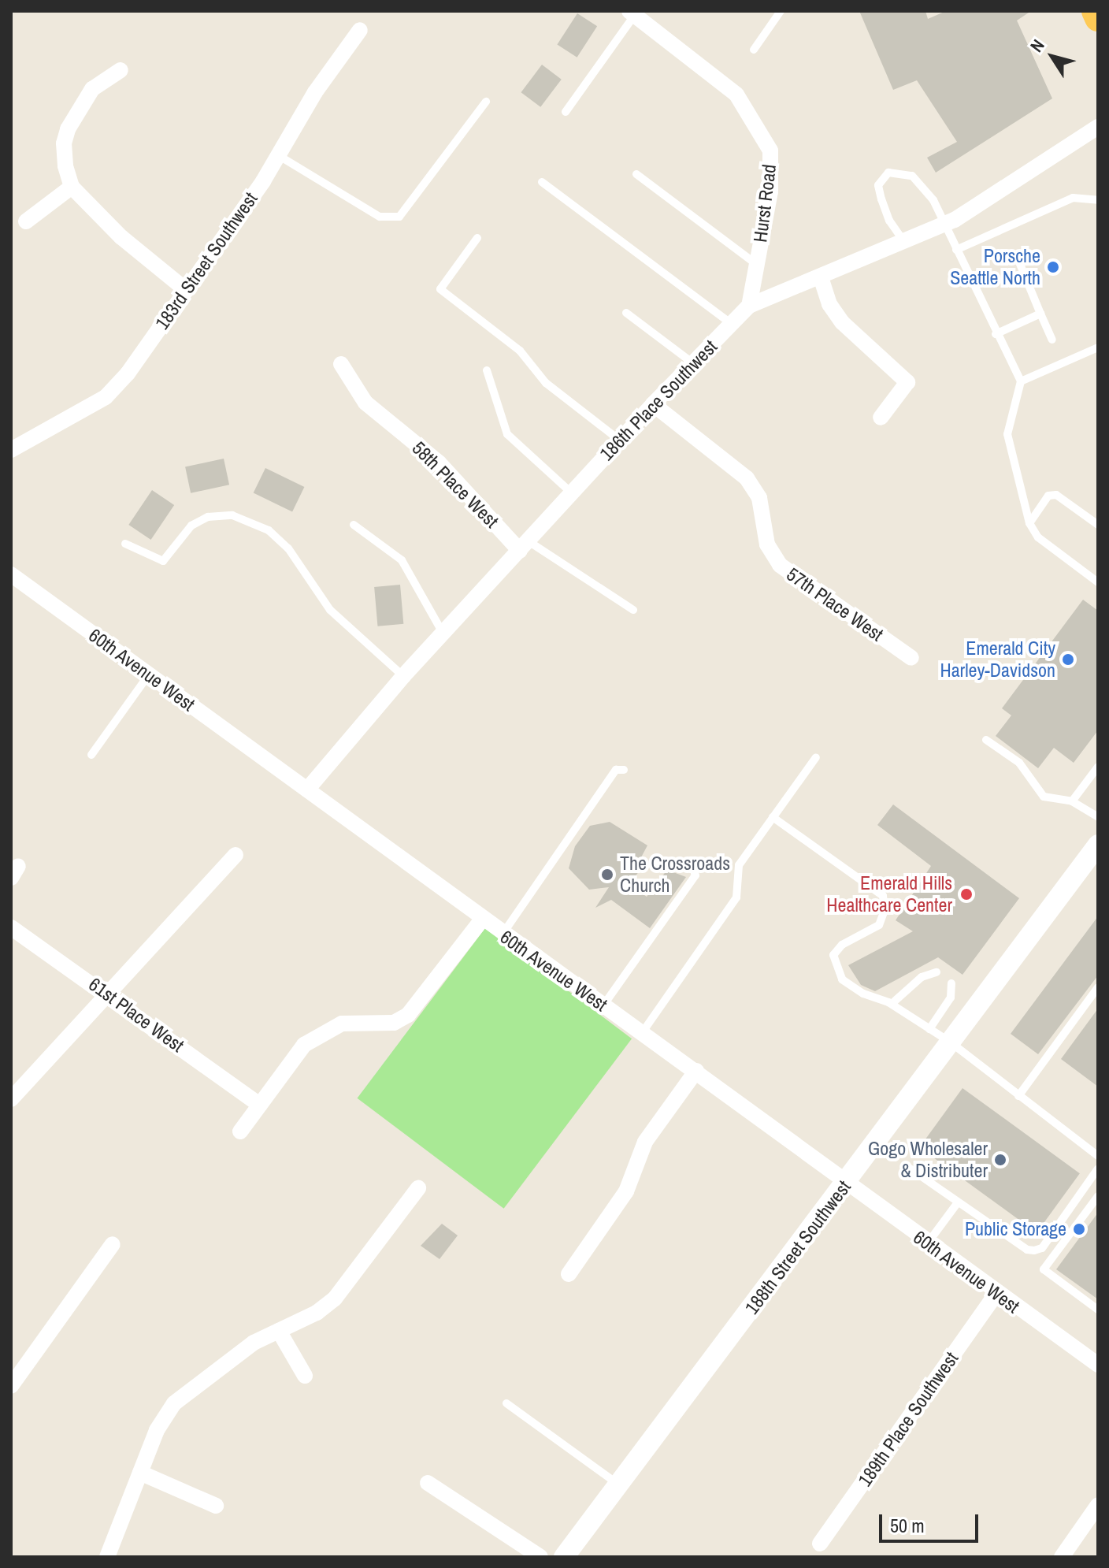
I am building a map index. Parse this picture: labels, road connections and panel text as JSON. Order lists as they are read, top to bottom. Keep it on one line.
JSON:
{"streets":{"street":["Hurst Road","183rd Street Southwest","186th Place Southwest","58th Place West","57th Place West","60th Avenue West","61st Place West","188th Street Southwest","189th Place Southwest"]},"crossings":[["Hurst Road","186th Place Southwest"],["186th Place Southwest","58th Place West"],["186th Place Southwest","57th Place West"],["186th Place Southwest","60th Avenue West"],["60th Avenue West","188th Street Southwest"],["60th Avenue West","189th Place Southwest"]],"places":["Porsche Seattle North","Emerald City Harley-Davidson","The Crossroads Church","Emerald Hills Healthcare Center","Gogo Wholesaler & Distributer","Public Storage"],"scale_bar":"50 m","north":"top left"}
